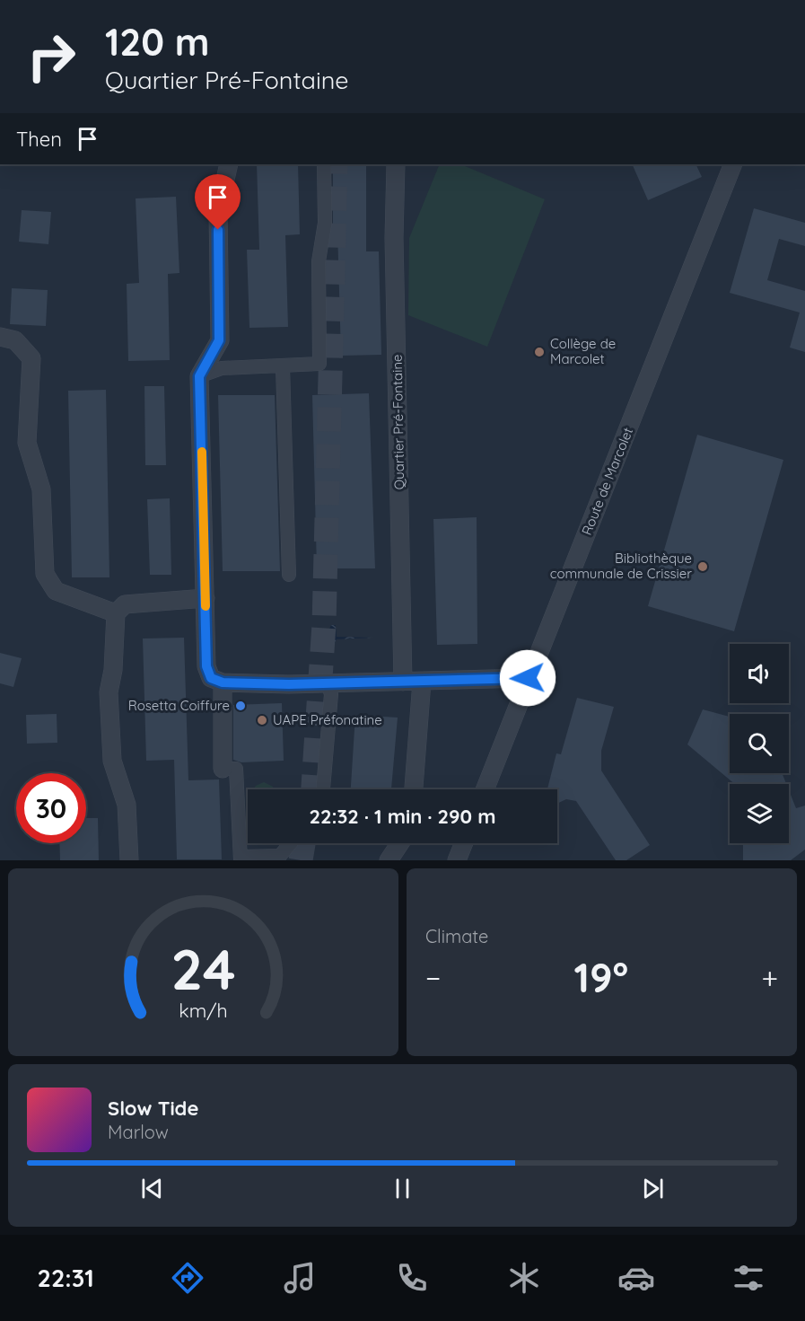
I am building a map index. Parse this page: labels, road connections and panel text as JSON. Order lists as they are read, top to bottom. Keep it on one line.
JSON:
{"streets":{"street":["Quartier Pré-Fontaine","Route de Marcolet"]},"places":["Collège de Marcolet","Bibliothèque communale de Crissier","Rosetta Coiffure","UAPE Préfonatine"],"page":{"turn":["120 m","Quartier Pré-Fontaine"],"then":"Then","limit":"30","trip":"22:32 · 1 min · 290 m","tile":"Climate","heat":["−","19°","+"],"song":["Slow Tide","Marlow"],"tabs":"22:31","gauge":["24","km/h"]}}
